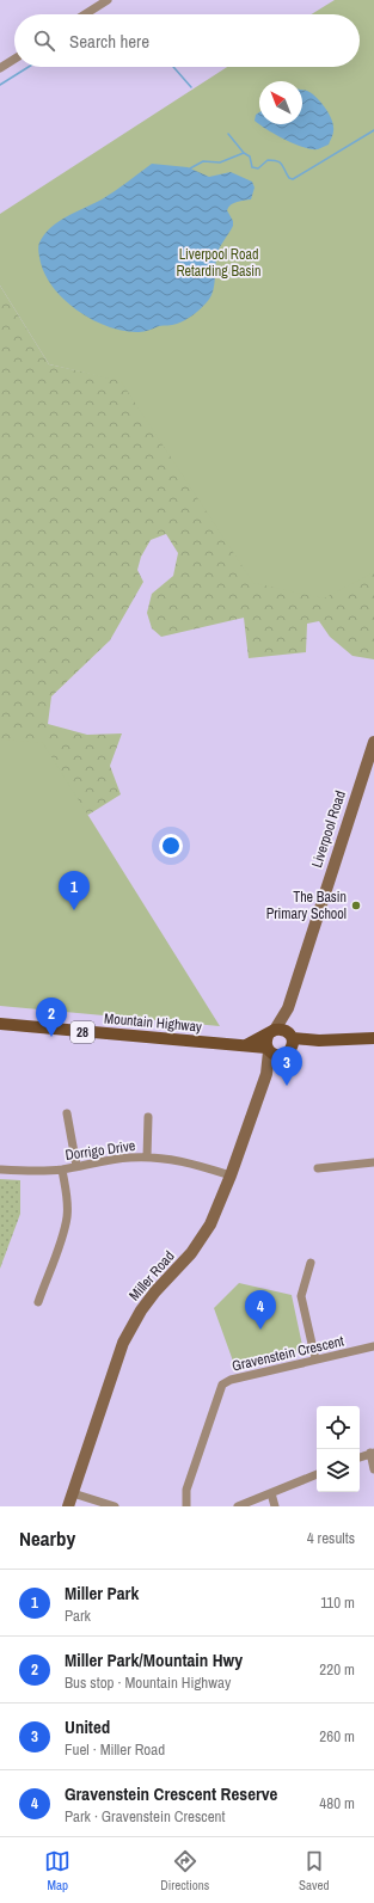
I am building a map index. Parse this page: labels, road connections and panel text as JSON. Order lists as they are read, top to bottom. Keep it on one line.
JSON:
{"streets":{"main road":["Liverpool Road","Mountain Highway","28","Miller Road"],"street":["Dorrigo Drive","Gravenstein Crescent"]},"crossings":[["Liverpool Road","Mountain Highway"],["Liverpool Road","Miller Road"],["Mountain Highway","Miller Road"],["Dorrigo Drive","Miller Road"]],"parks":["Liverpool Road Retarding Basin"],"places":["The Basin Primary School"],"north":"top left","page":{"search":"Search here","pins":["1","2","3","4"],"heading":["Nearby","4 results"],"list":[{"mark":"1","name":"Miller Park","note":"Park","value":"110 m"},{"mark":"2","name":"Miller Park/Mountain Hwy","note":"Bus stop · Mountain Highway","value":"220 m"},{"mark":"3","name":"United","note":"Fuel · Miller Road","value":"260 m"},{"mark":"4","name":"Gravenstein Crescent Reserve","note":"Park · Gravenstein Crescent","value":"480 m"}],"nav":["Map","Directions","Saved"]}}
